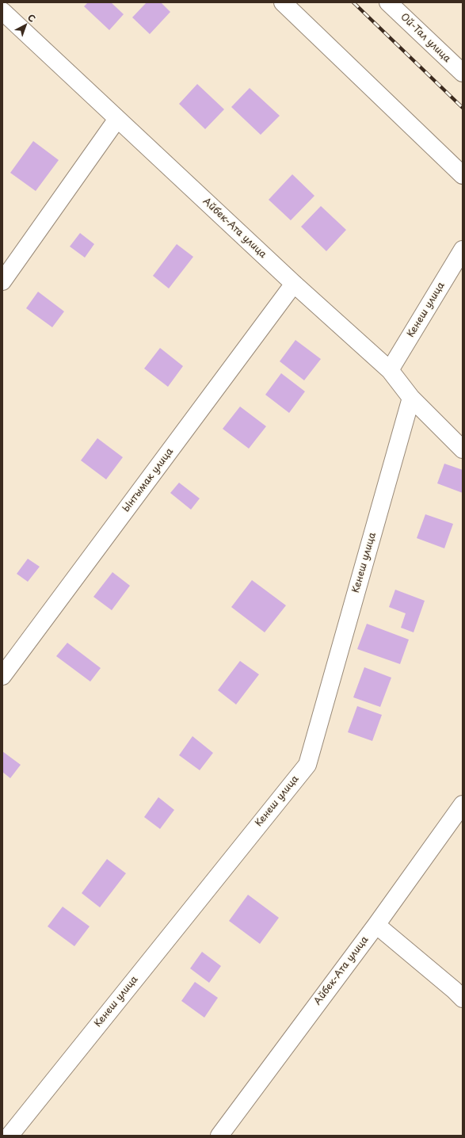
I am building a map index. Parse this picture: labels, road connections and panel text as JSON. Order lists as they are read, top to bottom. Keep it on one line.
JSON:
{"streets":{"street":["Ой-Тал улица","Айбек-Ата улица","Кенеш улица","Ынтымак улица"]},"crossings":[["Айбек-Ата улица","Кенеш улица"],["Айбек-Ата улица","Ынтымак улица"]],"north":"top right"}
